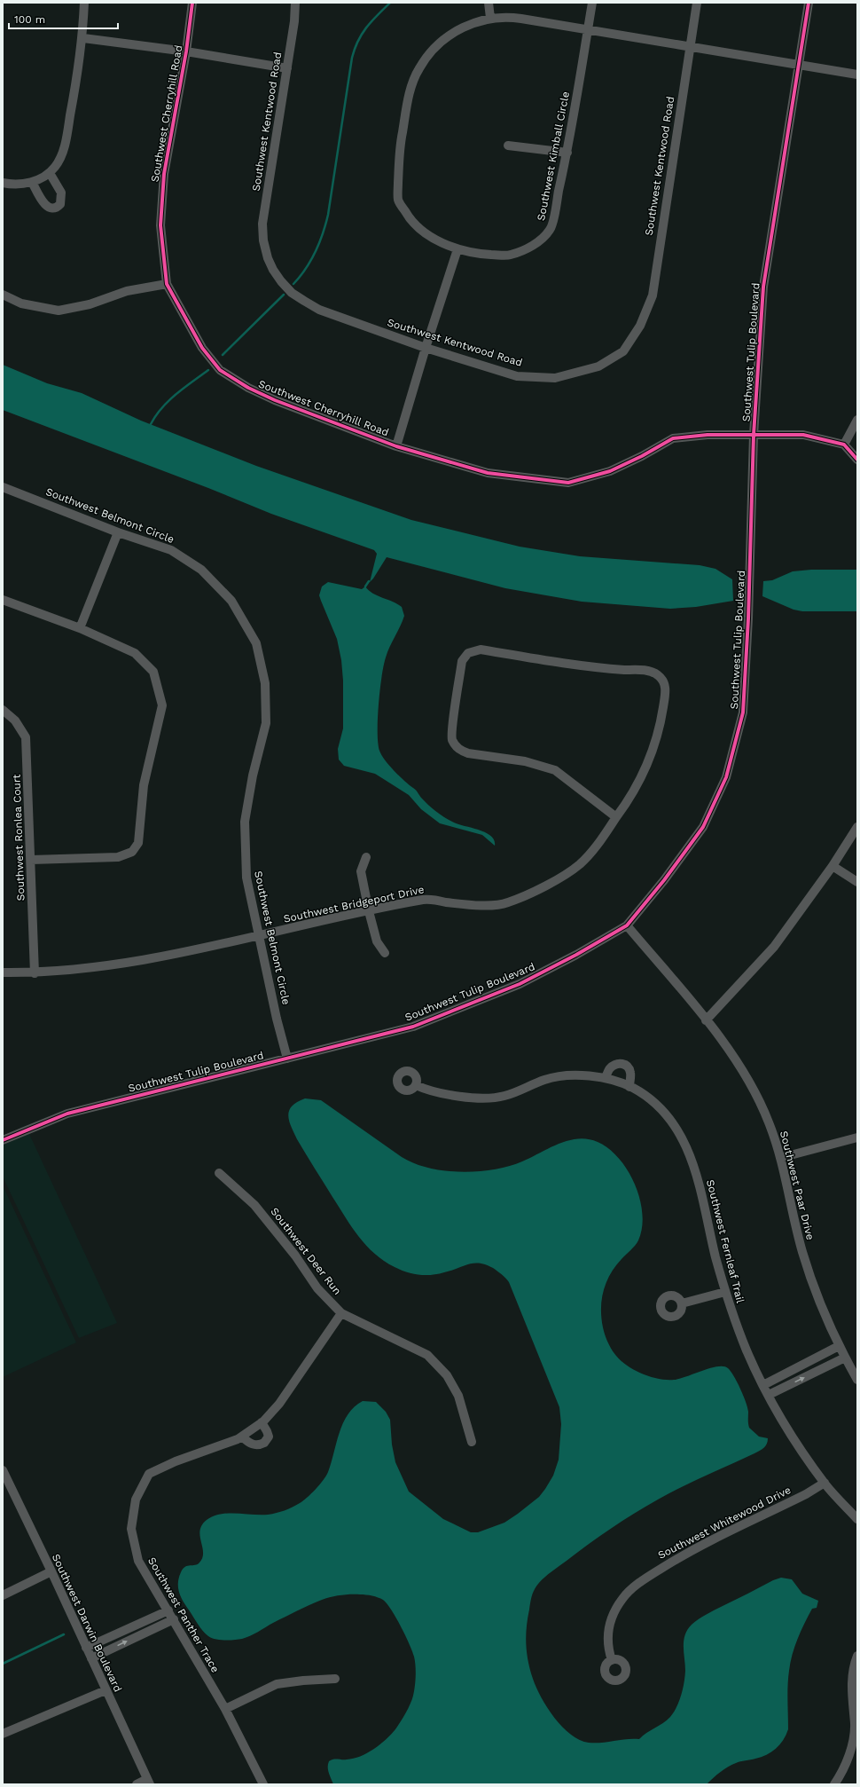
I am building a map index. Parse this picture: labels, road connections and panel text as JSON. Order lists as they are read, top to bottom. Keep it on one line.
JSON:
{"streets":{"street":["Southwest Cherryhill Road","Southwest Kentwood Road","Southwest Kimball Circle","Southwest Tulip Boulevard","Southwest Belmont Circle","Southwest Ronlea Court","Southwest Bridgeport Drive","Southwest Paar Drive","Southwest Fernleaf Trail","Southwest Deer Run","Southwest Whitewood Drive","Southwest Panther Trace","Southwest Darwin Boulevard"]},"crossings":[["Southwest Cherryhill Road","Southwest Tulip Boulevard"],["Southwest Kentwood Road","Southwest Kimball Circle"],["Southwest Kimball Circle","Southwest Tulip Boulevard"],["Southwest Tulip Boulevard","Southwest Belmont Circle"],["Southwest Tulip Boulevard","Southwest Paar Drive"],["Southwest Belmont Circle","Southwest Bridgeport Drive"],["Southwest Ronlea Court","Southwest Bridgeport Drive"],["Southwest Fernleaf Trail","Southwest Whitewood Drive"],["Southwest Deer Run","Southwest Panther Trace"]],"scale_bar":"100 m"}
